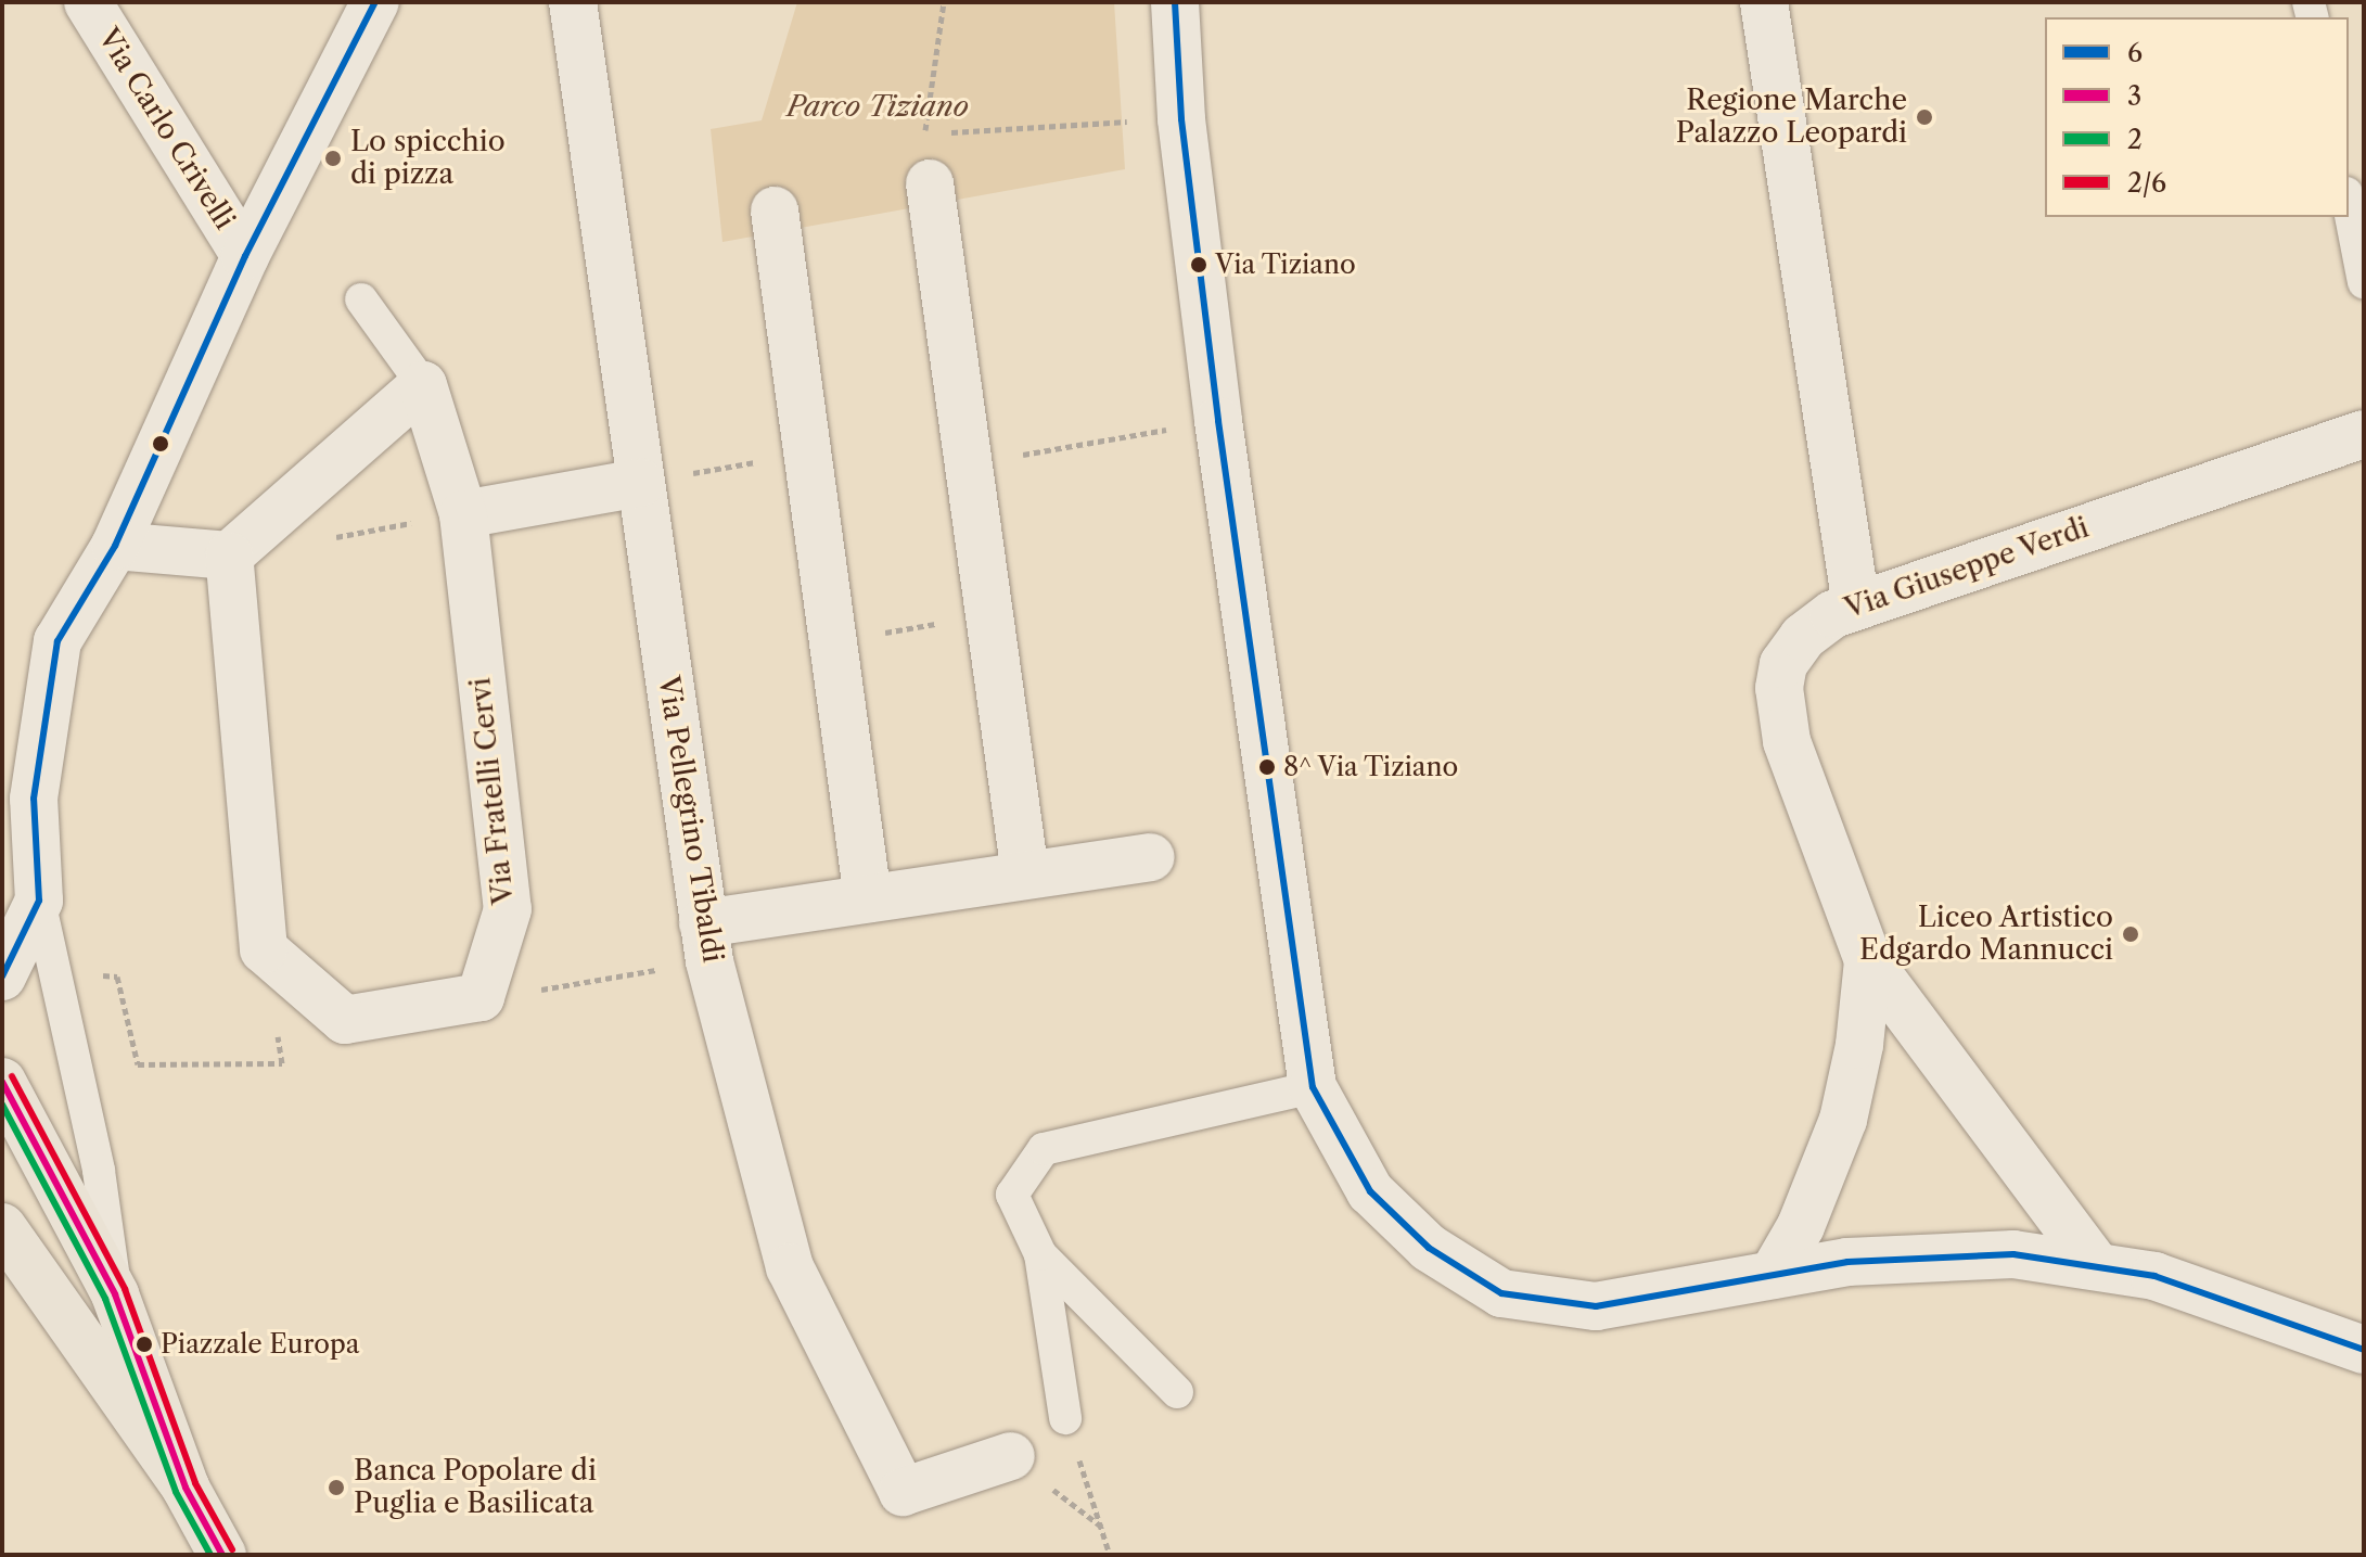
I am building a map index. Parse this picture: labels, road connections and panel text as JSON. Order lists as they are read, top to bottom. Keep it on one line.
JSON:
{"streets":{"street":["Via Carlo Crivelli","Via Giuseppe Verdi","Via Fratelli Cervi","Via Pellegrino Tibaldi"]},"parks":["Parco Tiziano"],"places":["Regione Marche Palazzo Leopardi","Lo spicchio di pizza","Via Tiziano","8^ Via Tiziano","Liceo Artistico Edgardo Mannucci","Piazzale Europa","Banca Popolare di Puglia e Basilicata"],"lines":["transit line 6","transit line 2/6","transit line 3","transit line 2"],"legend":["6","3","2","2/6"]}
